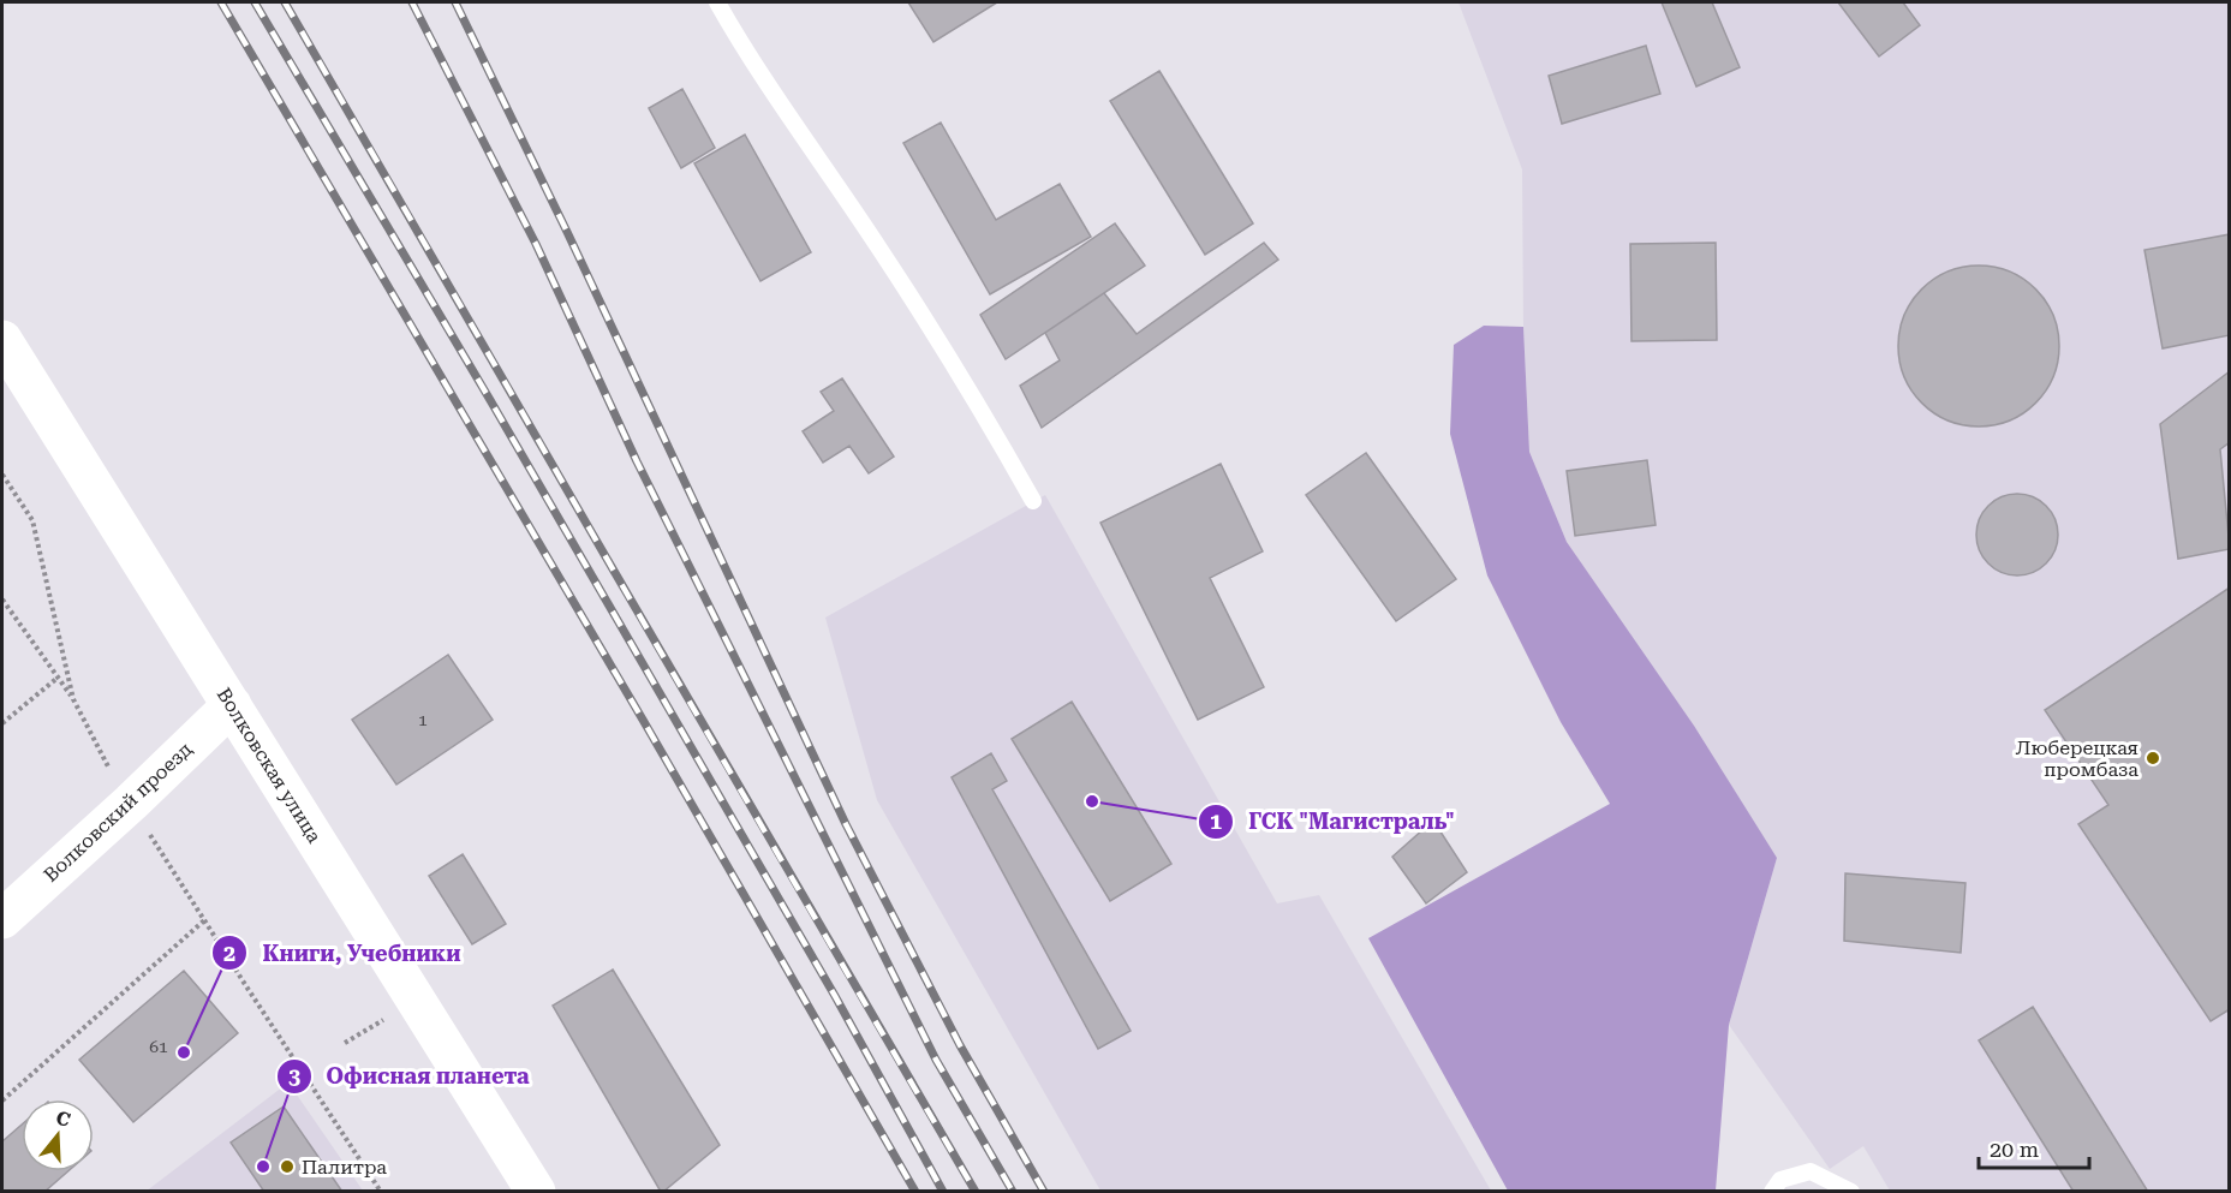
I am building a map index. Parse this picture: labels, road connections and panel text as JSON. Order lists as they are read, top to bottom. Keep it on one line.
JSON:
{"streets":{"main road":["Волковская улица","Волковский проезд"]},"crossings":[["Волковская улица","Волковский проезд"]],"places":["Люберецкая промбаза","ГСК \"Магистраль\"","Книги, Учебники","Офисная планета","Палитра"],"house_numbers":["1","61"],"scale_bar":"20 m","north":"top"}
